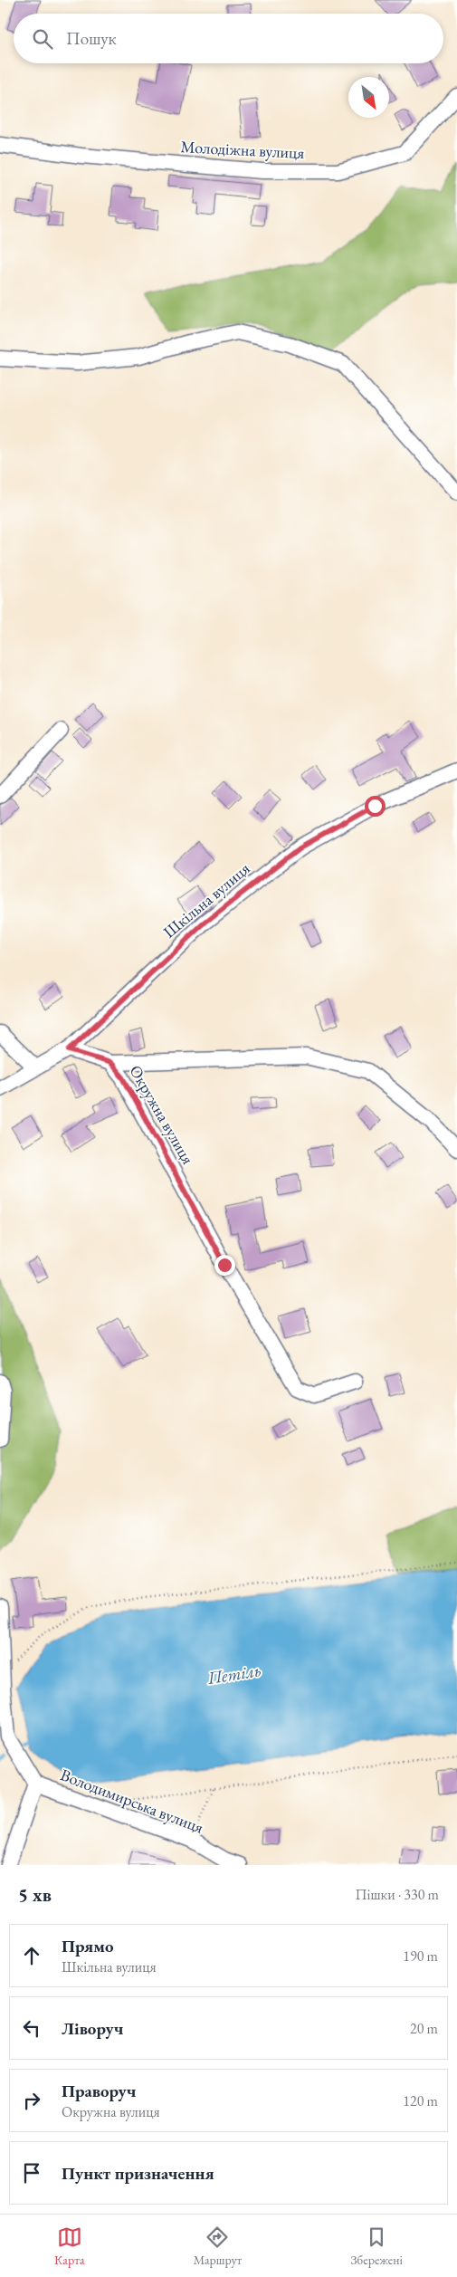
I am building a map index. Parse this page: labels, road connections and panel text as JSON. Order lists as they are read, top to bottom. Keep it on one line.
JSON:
{"streets":{"street":["Молодіжна вулиця","Шкільна вулиця","Окружна вулиця","Володимирська вулиця"]},"water":["Петіль"],"north":"bottom right","page":{"search":"Пошук","heading":["5 хв","Пішки · 330 m"],"list":[["Прямо","Шкільна вулиця","190 m"],["Ліворуч","20 m"],["Праворуч","Окружна вулиця","120 m"],"Пункт призначення"],"nav":["Карта","Маршрут","Збережені"]}}
